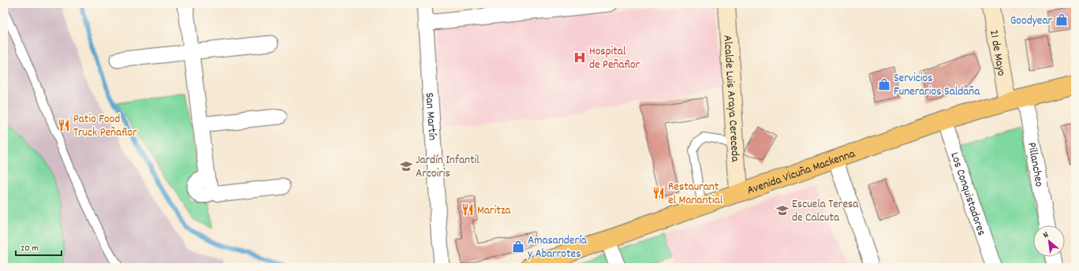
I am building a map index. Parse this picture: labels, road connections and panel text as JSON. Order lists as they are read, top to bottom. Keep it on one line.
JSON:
{"streets":{"main road":["21 de Mayo","Alcalde Luis Araya Cereceda","Avenida Vicuña Mackenna"],"street":["San Martín","Pillancheo","Los Conquistadores"]},"crossings":[["21 de Mayo","Avenida Vicuña Mackenna"],["Alcalde Luis Araya Cereceda","Avenida Vicuña Mackenna"],["Pillancheo","Avenida Vicuña Mackenna"],["Avenida Vicuña Mackenna","Los Conquistadores"]],"places":{"shop":["Goodyear","Servicios Funerarios Saldaña","Amasandería y Abarrotes"],"hospital":["Hospital de Peñaflor"],"restaurant":["Patio Food Truck Peñaflor","Restaurant el Manantial","Maritza"],"school or university":["Jardín Infantil Arcoiris","Escuela Teresa de Calcuta"]},"scale_bar":"20 m","north":"top left"}
